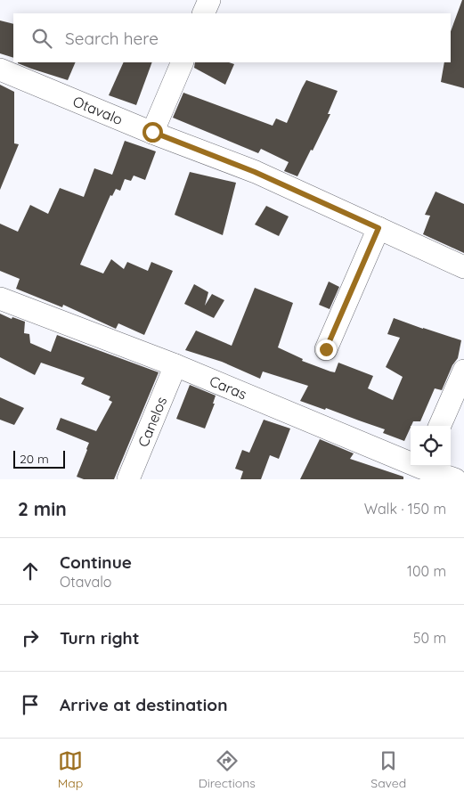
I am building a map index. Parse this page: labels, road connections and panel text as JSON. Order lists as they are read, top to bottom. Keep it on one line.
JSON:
{"streets":{"street":["Otavalo","Caras","Canelos"]},"crossings":[["Caras","Canelos"]],"scale_bar":"20 m","page":{"search":"Search here","scale":"20 m","heading":["2 min","Walk · 150 m"],"list":[["Continue","Otavalo","100 m"],["Turn right","50 m"],"Arrive at destination"],"nav":["Map","Directions","Saved"]}}
